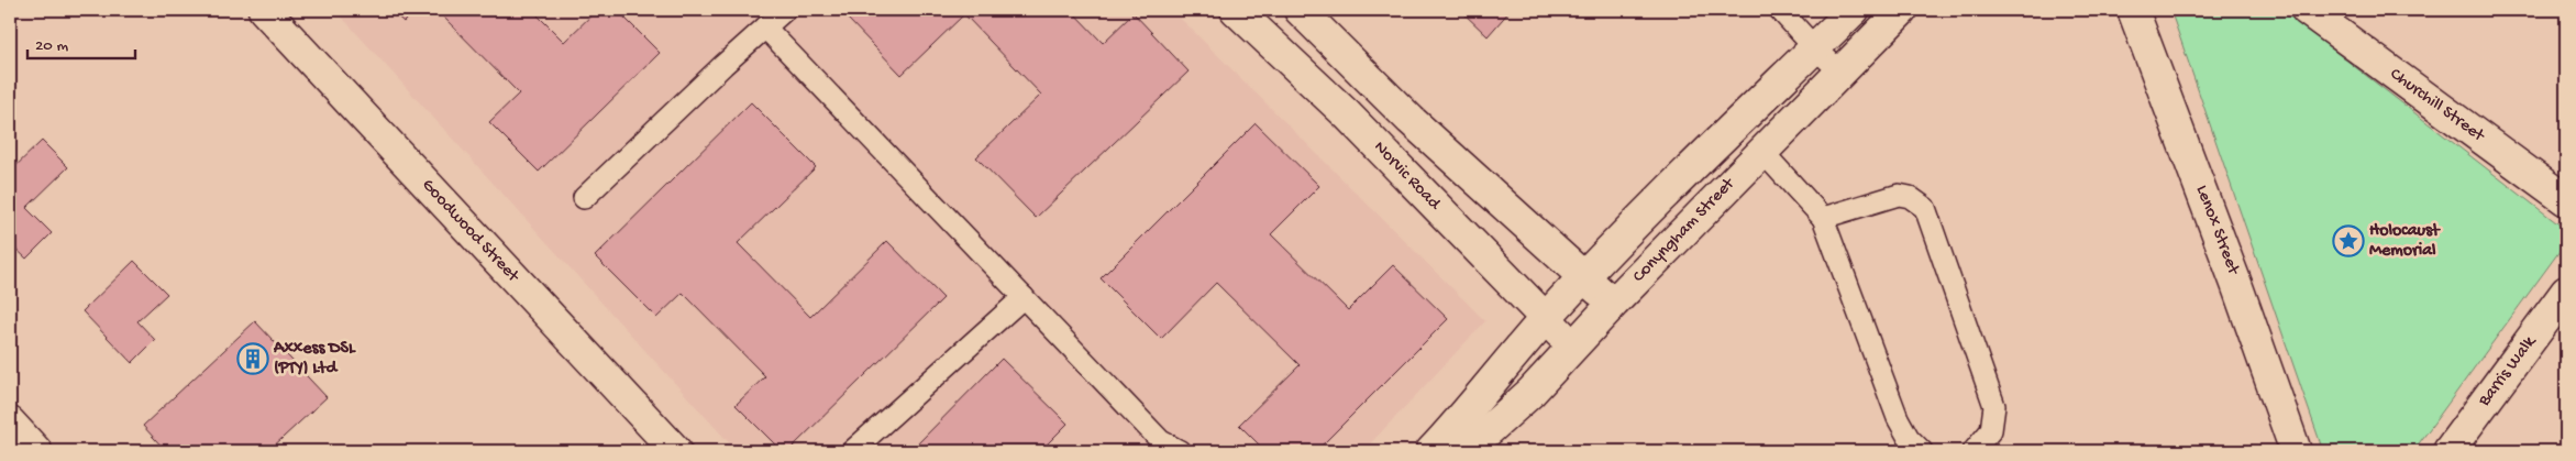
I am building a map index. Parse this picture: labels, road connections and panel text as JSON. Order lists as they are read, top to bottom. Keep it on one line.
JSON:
{"streets":{"street":["Churchill Street","Norvic Road","Lenox Street","Goodwood Street","Conyngham Street","Barris Walk"]},"crossings":[["Norvic Road","Conyngham Street"]],"places":{"place":["Holocaust Memorial"],"building":["Axxess DSL (PTY) Ltd"]},"scale_bar":"20 m"}
